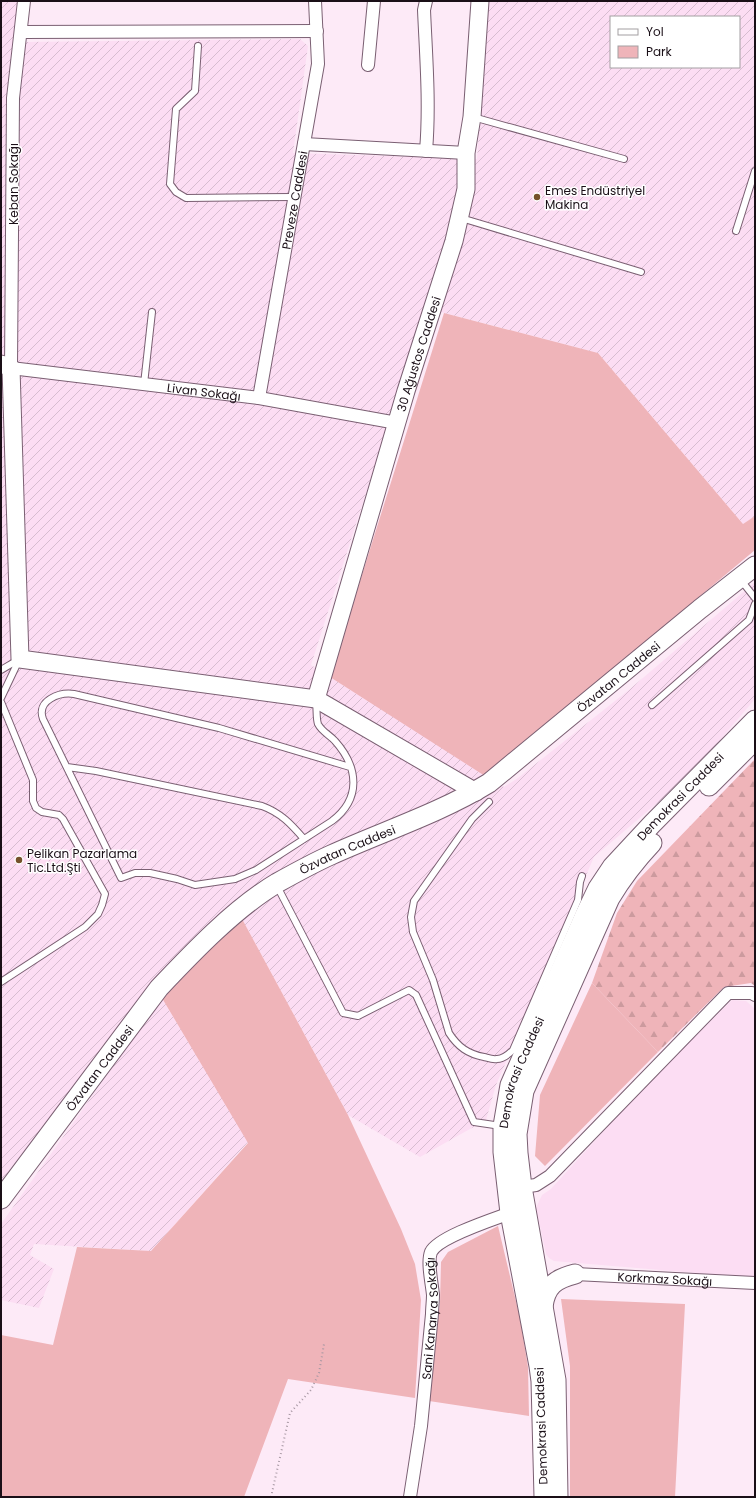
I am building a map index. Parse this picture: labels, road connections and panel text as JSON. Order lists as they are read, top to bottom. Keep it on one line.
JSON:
{"streets":{"main road":["Özvatan Caddesi","Demokrasi Caddesi"],"street":["Keban Sokağı","Preveze Caddesi","30 Ağustos Caddesi","Livan Sokağı","Korkmaz Sokağı","Sani Kanarya Sokağı"]},"crossings":[["Keban Sokağı","Livan Sokağı"],["Preveze Caddesi","Livan Sokağı"],["30 Ağustos Caddesi","Livan Sokağı"],["Demokrasi Caddesi","Sani Kanarya Sokağı"]],"places":["Emes Endüstriyel Makina","Pelikan Pazarlama Tic.Ltd.Şti"],"legend":["Yol","Park"]}
